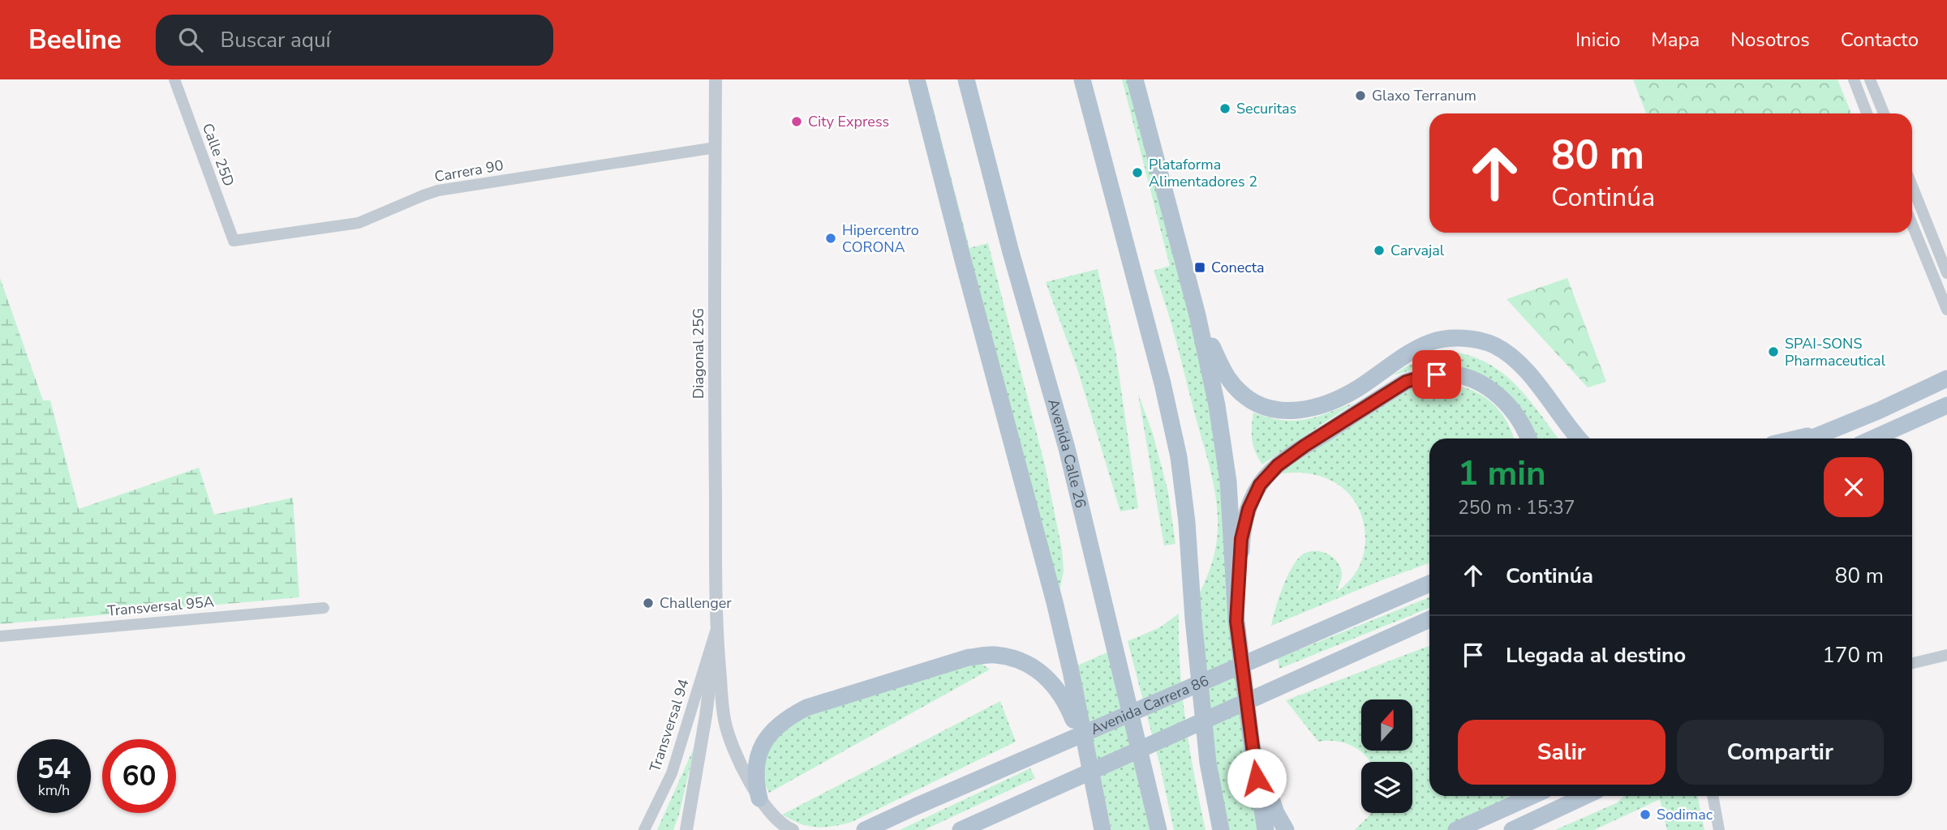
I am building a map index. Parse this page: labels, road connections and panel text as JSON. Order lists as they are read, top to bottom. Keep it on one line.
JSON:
{"streets":{"main road":["Avenida Calle 26","Avenida Carrera 86"],"street":["Calle 25D","Carrera 90","Diagonal 25G","Transversal 95A","Transversal 94"]},"crossings":[["Calle 25D","Carrera 90"],["Carrera 90","Diagonal 25G"],["Diagonal 25G","Transversal 94"]],"places":{"other":["Glaxo Terranum","Securitas","City Express","Plataforma Alimentadores 2","Hipercentro CORONA","Carvajal","SPAI-SONS Pharmaceutical","Challenger","Sodimac"],"transit":["Conecta"]},"north":"top","page":{"header":"Beeline","search":"Buscar aquí","nav":["Inicio","Mapa","Nosotros","Contacto"],"turn":["80 m","Continúa"],"heading":["1 min","250 m · 15:37"],"list":[{"name":"Continúa","value":"80 m"},{"name":"Llegada al destino","value":"170 m"}],"buttons":["Salir","Compartir"],"speed":"54 km/h","limit":"60"}}
